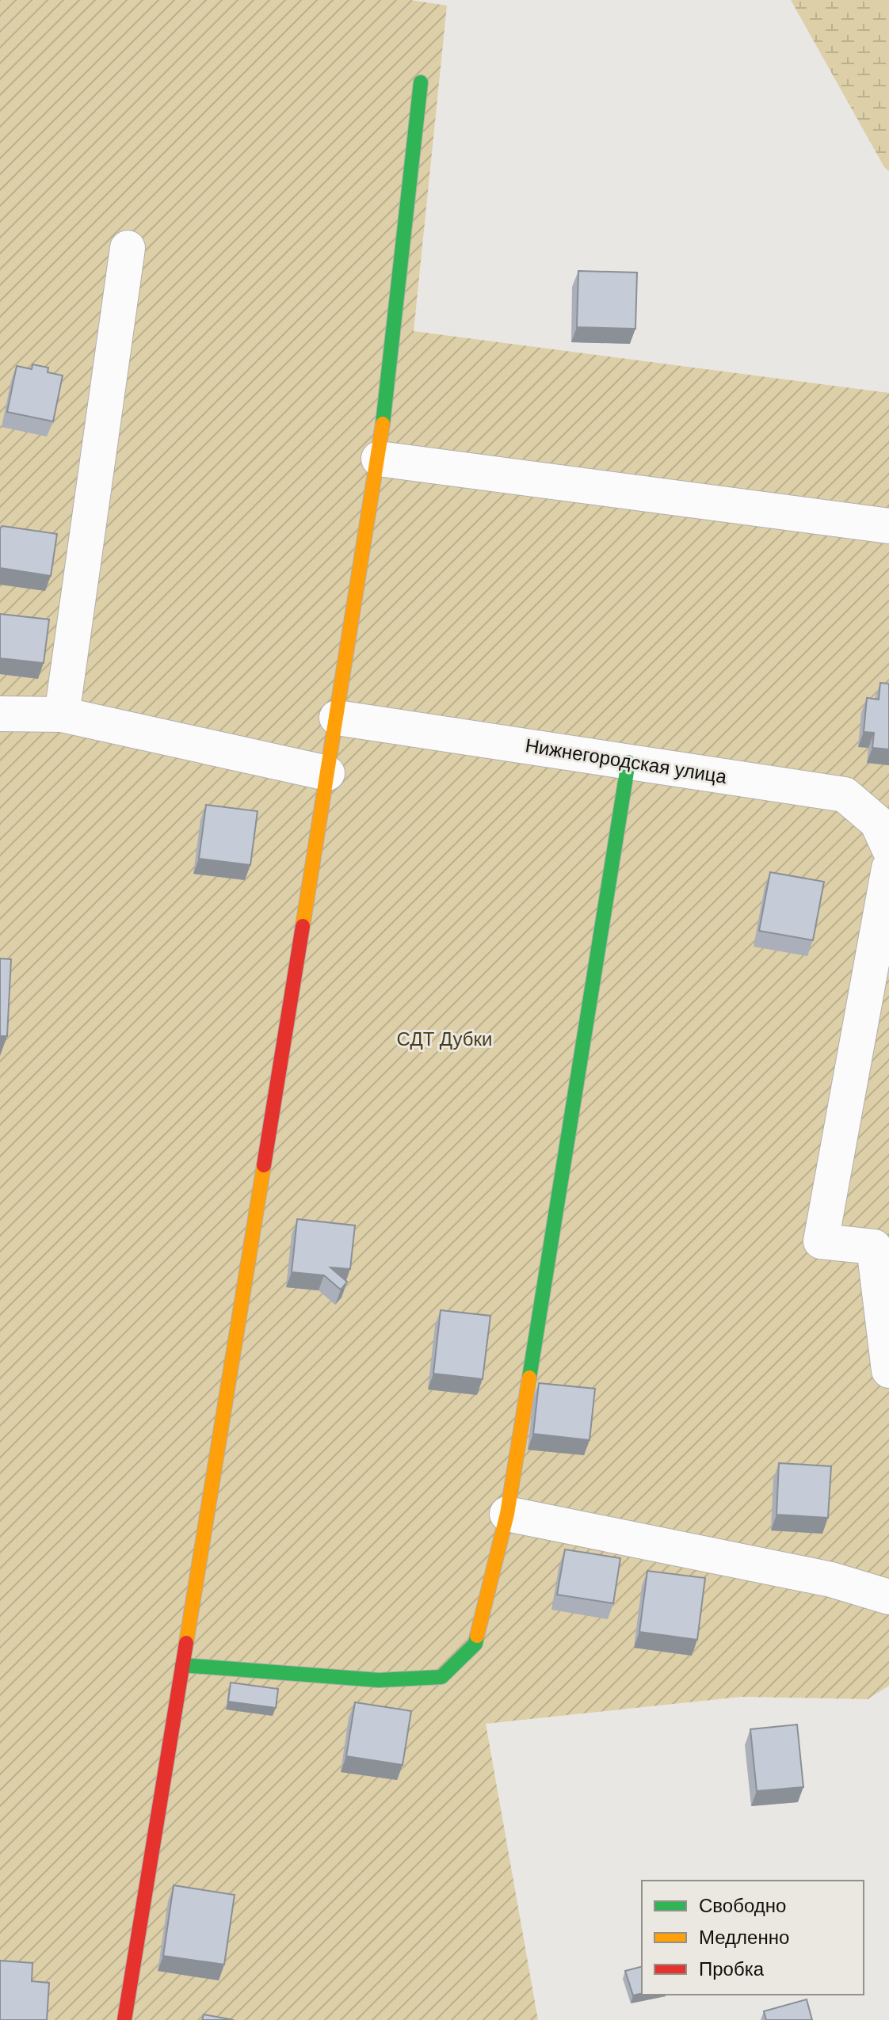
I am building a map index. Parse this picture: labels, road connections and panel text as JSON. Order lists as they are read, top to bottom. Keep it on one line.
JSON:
{"streets":{"street":["Нижнегородская улица"]},"parks":["СДТ Дубки"],"legend":["Свободно","Медленно","Пробка"]}
